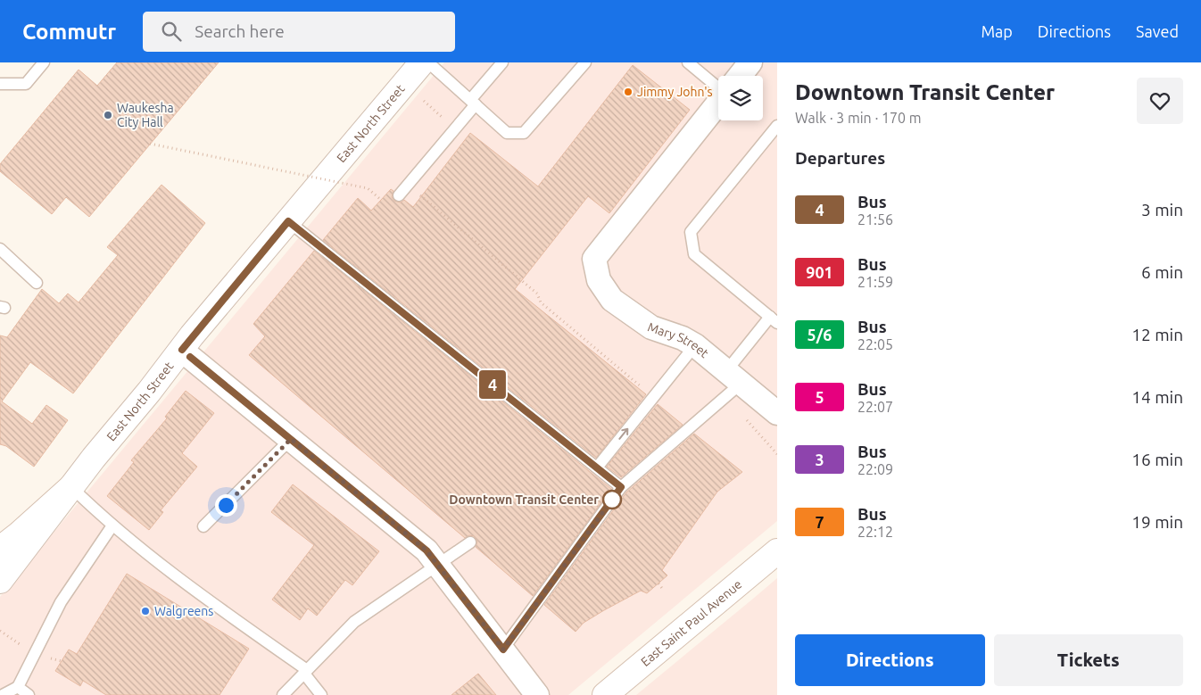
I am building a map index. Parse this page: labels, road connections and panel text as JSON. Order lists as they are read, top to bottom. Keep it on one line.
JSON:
{"streets":{"street":["East North Street","Mary Street","East Saint Paul Avenue"]},"places":["Jimmy John's","Waukesha City Hall","Downtown Transit Center","Walgreens"],"lines":["bus line 4"],"page":{"header":"Commutr","search":"Search here","nav":["Map","Directions","Saved"],"on_map":"4","heading":[["Downtown Transit Center","Walk · 3 min · 170 m"],"Departures"],"list":[{"mark":"4","name":"Bus","note":"21:56","value":"3 min"},{"mark":"901","name":"Bus","note":"21:59","value":"6 min"},{"mark":"5/6","name":"Bus","note":"22:05","value":"12 min"},{"mark":"5","name":"Bus","note":"22:07","value":"14 min"},{"mark":"3","name":"Bus","note":"22:09","value":"16 min"},{"mark":"7","name":"Bus","note":"22:12","value":"19 min"}],"buttons":["Directions","Tickets"]}}
